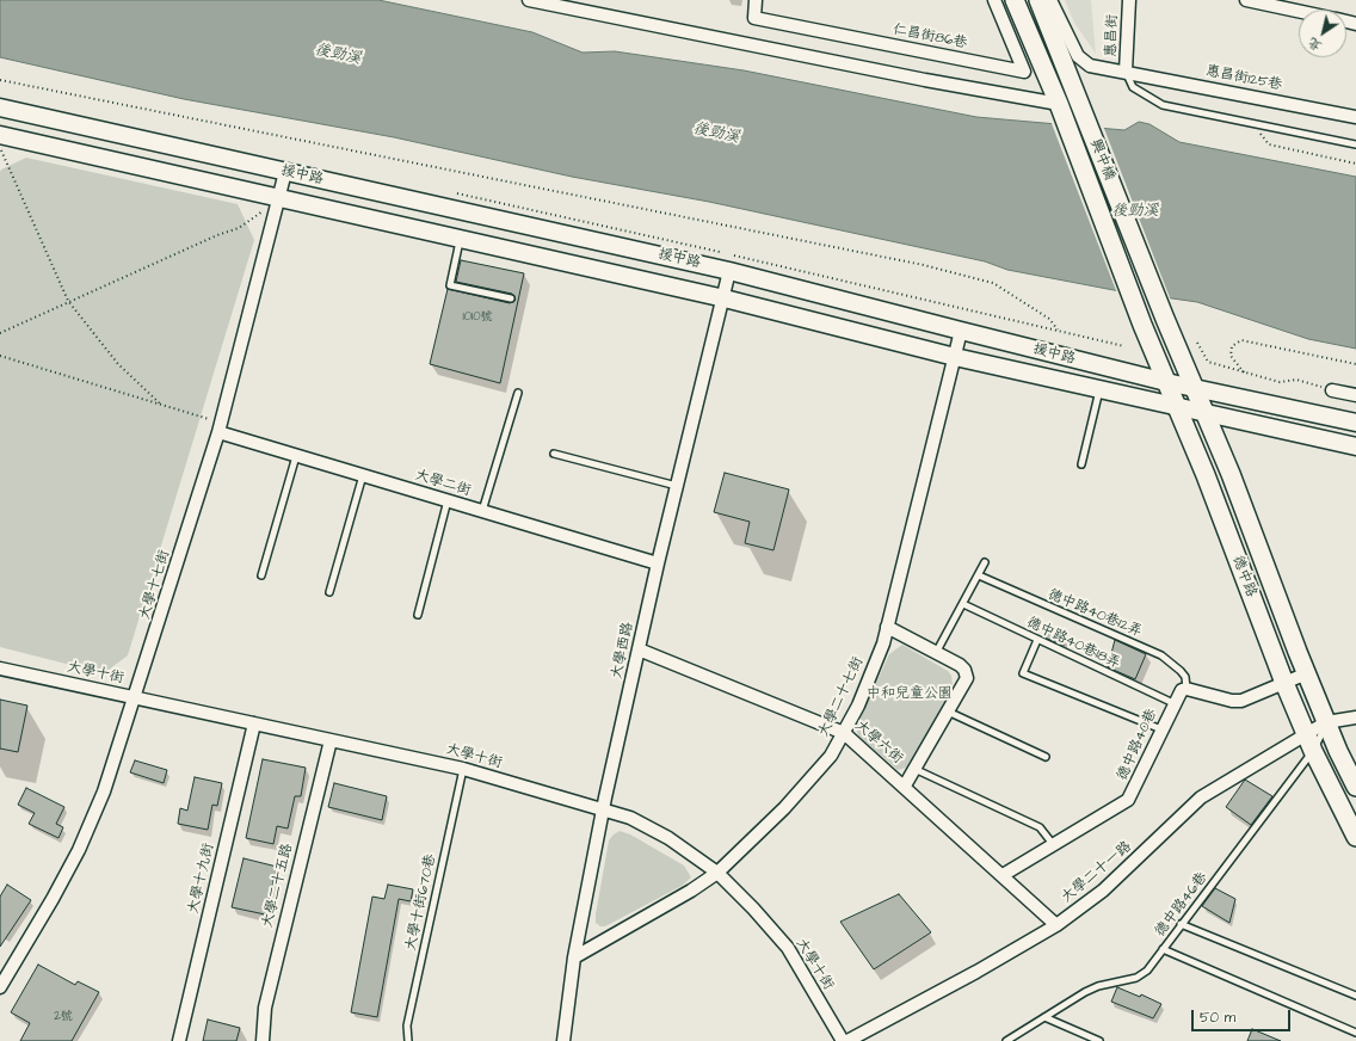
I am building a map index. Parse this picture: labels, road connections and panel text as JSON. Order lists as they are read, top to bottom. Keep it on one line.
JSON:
{"streets":{"main road":["興中橋","德中路"],"street":["惠昌街","仁昌街86巷","惠昌街125巷","援中路","大學二街","大學十七街","大學西路","大學十街","大學二十七街","大學六街","德中路40巷","大學二十一路","大學十九街","大學二十五路"],"lane":["德中路40巷12弄","德中路40巷18弄","大學十街670巷","德中路46巷"]},"crossings":[["惠昌街","惠昌街125巷"],["興中橋","德中路"],["援中路","德中路"],["援中路","大學十七街"],["援中路","大學西路"],["援中路","大學二十七街"],["大學二街","大學十七街"],["大學二街","大學西路"],["德中路","大學二十一路"],["德中路","德中路46巷"],["大學十七街","大學十街"],["德中路40巷12弄","德中路40巷"],["德中路40巷18弄","德中路40巷"],["大學西路","大學十街"],["大學西路","大學二十七街"],["大學西路","大學六街"],["大學十街","大學二十七街"],["大學十街","大學十九街"],["大學十街","大學二十五路"],["大學十街","大學十街670巷"],["大學二十七街","大學六街"],["大學六街","德中路40巷"],["大學六街","大學二十一路"],["大學二十一路","德中路46巷"]],"water":["後勁溪"],"parks":["中和兒童公園"],"house_numbers":["1010號","2號"],"scale_bar":"50 m","north":"bottom left"}
